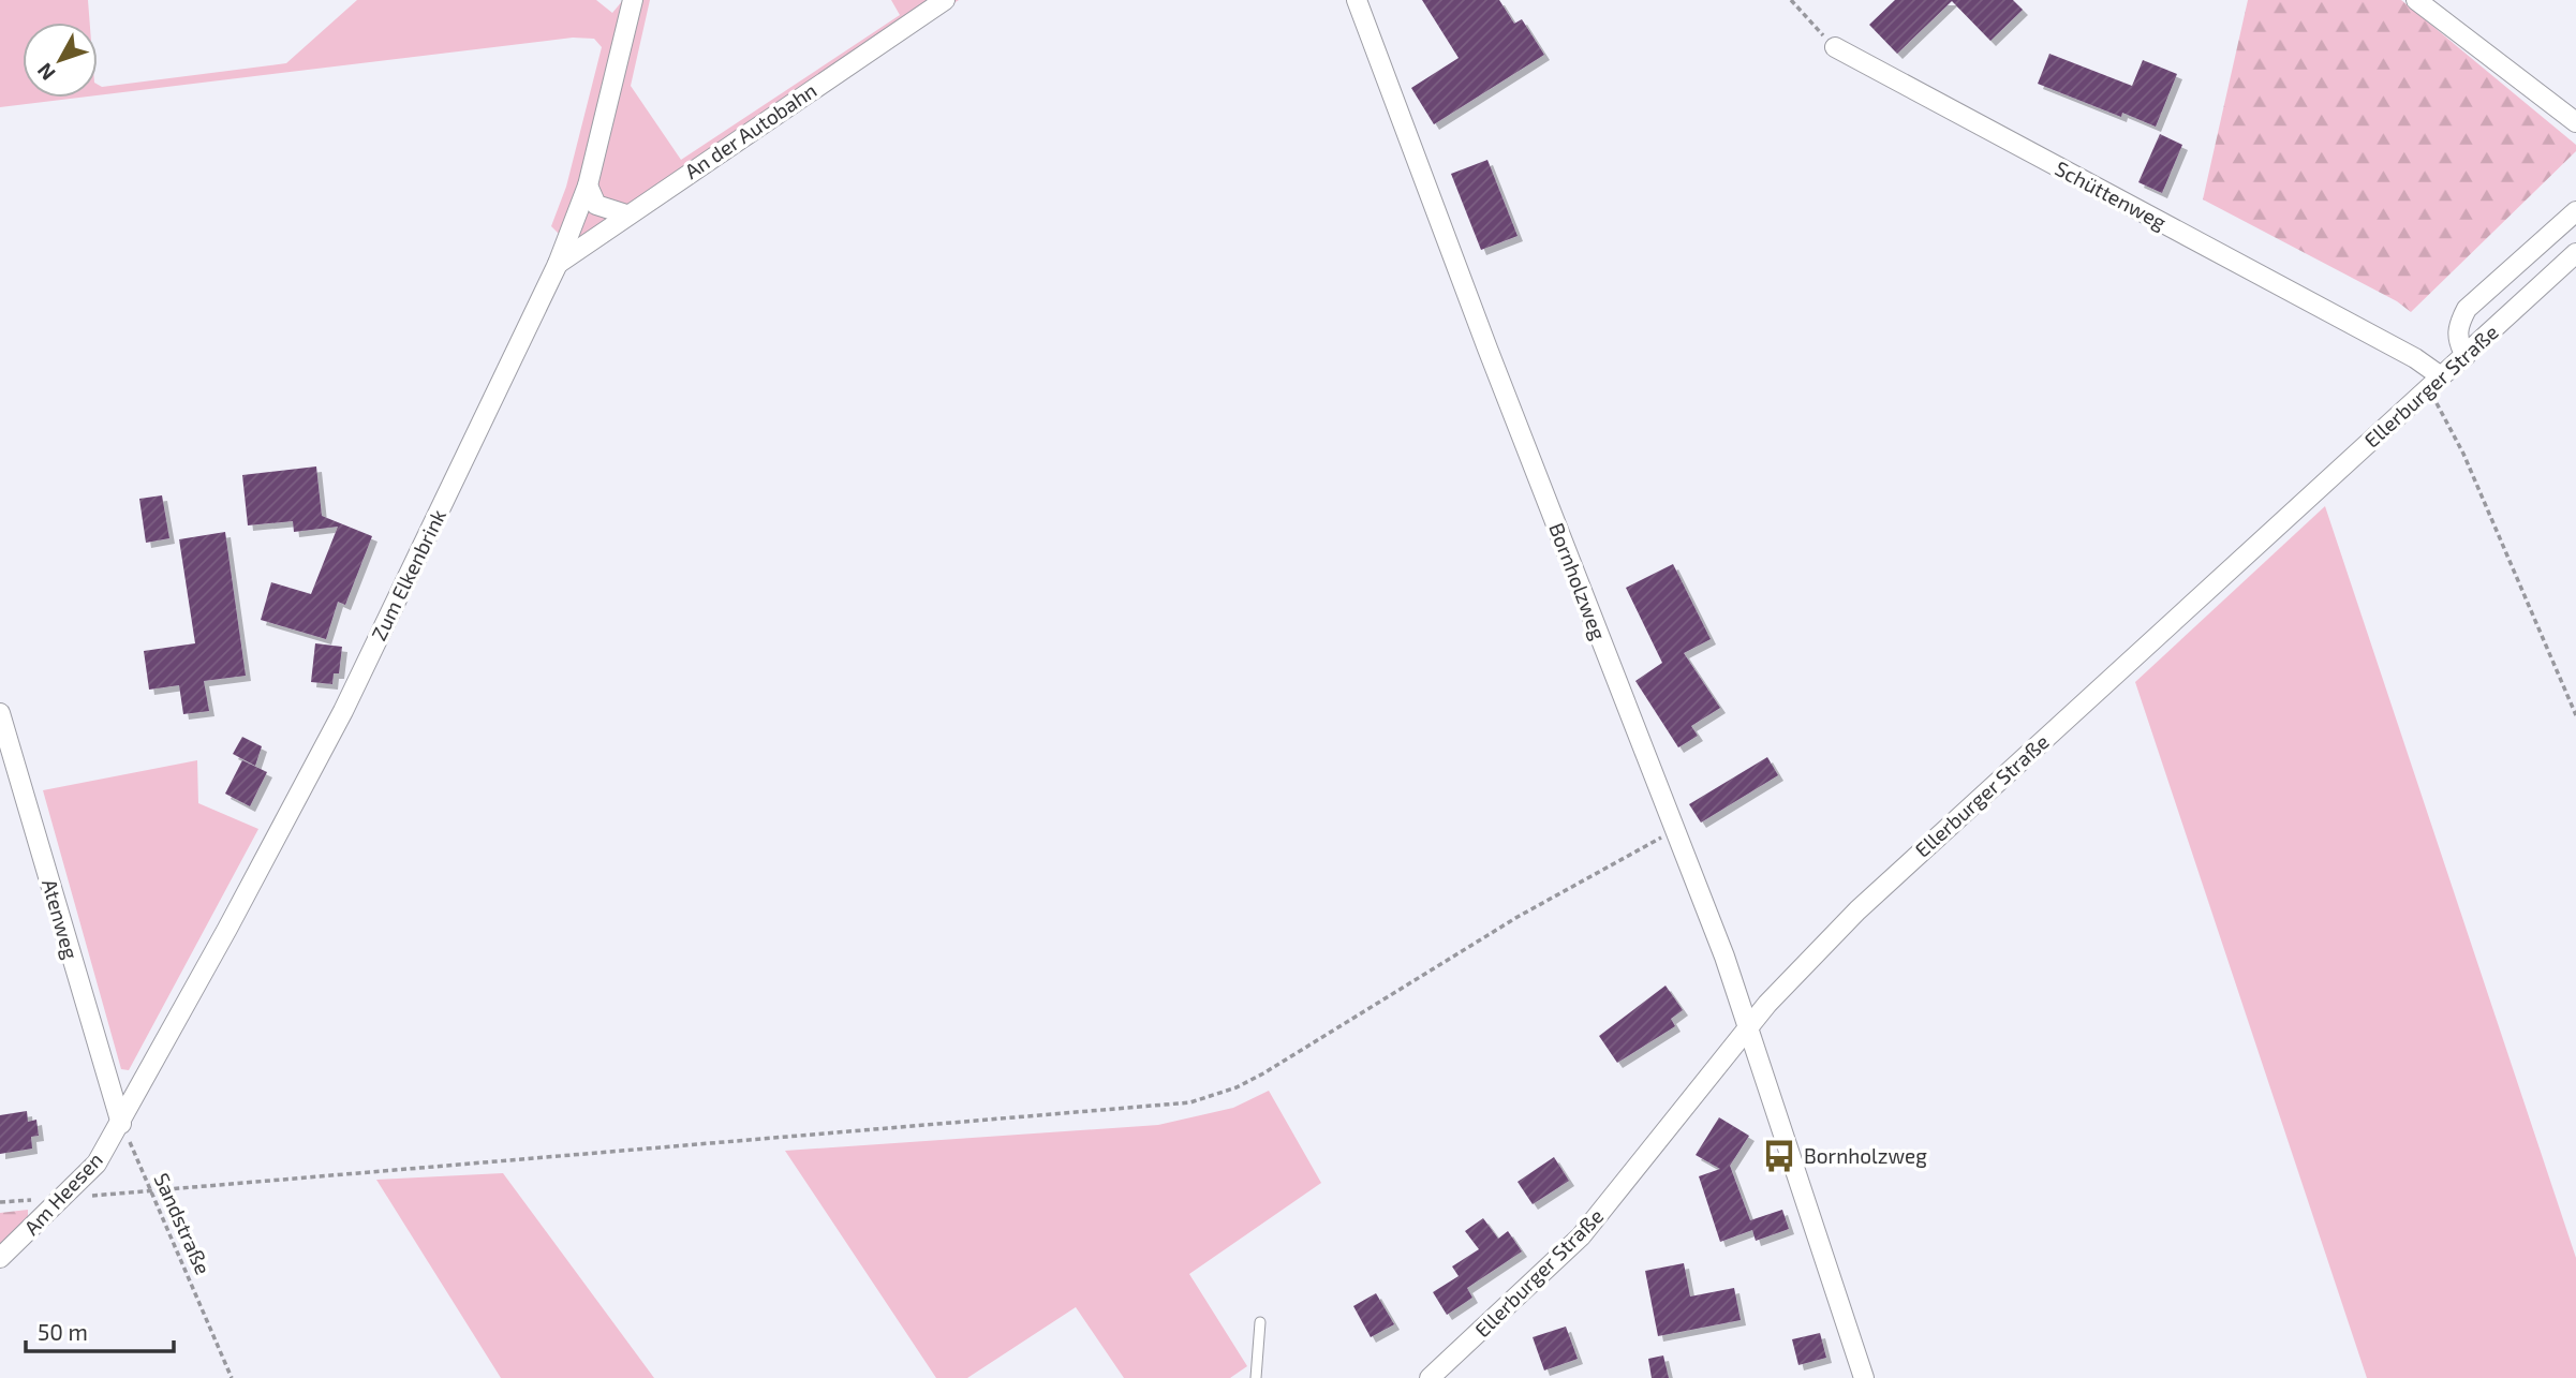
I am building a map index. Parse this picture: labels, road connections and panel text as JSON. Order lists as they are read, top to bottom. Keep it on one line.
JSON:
{"streets":{"street":["An der Autobahn","Schüttenweg","Ellerburger Straße","Zum Elkenbrink","Bornholzweg","Atenweg","Am Heesen"],"path":["Sandstraße"]},"crossings":[["An der Autobahn","Zum Elkenbrink"],["Schüttenweg","Ellerburger Straße"],["Ellerburger Straße","Bornholzweg"],["Zum Elkenbrink","Atenweg"],["Zum Elkenbrink","Am Heesen"],["Zum Elkenbrink","Sandstraße"],["Atenweg","Am Heesen"],["Atenweg","Sandstraße"],["Am Heesen","Sandstraße"]],"places":{"bus stop":["Bornholzweg"]},"scale_bar":"50 m","north":"bottom left"}
